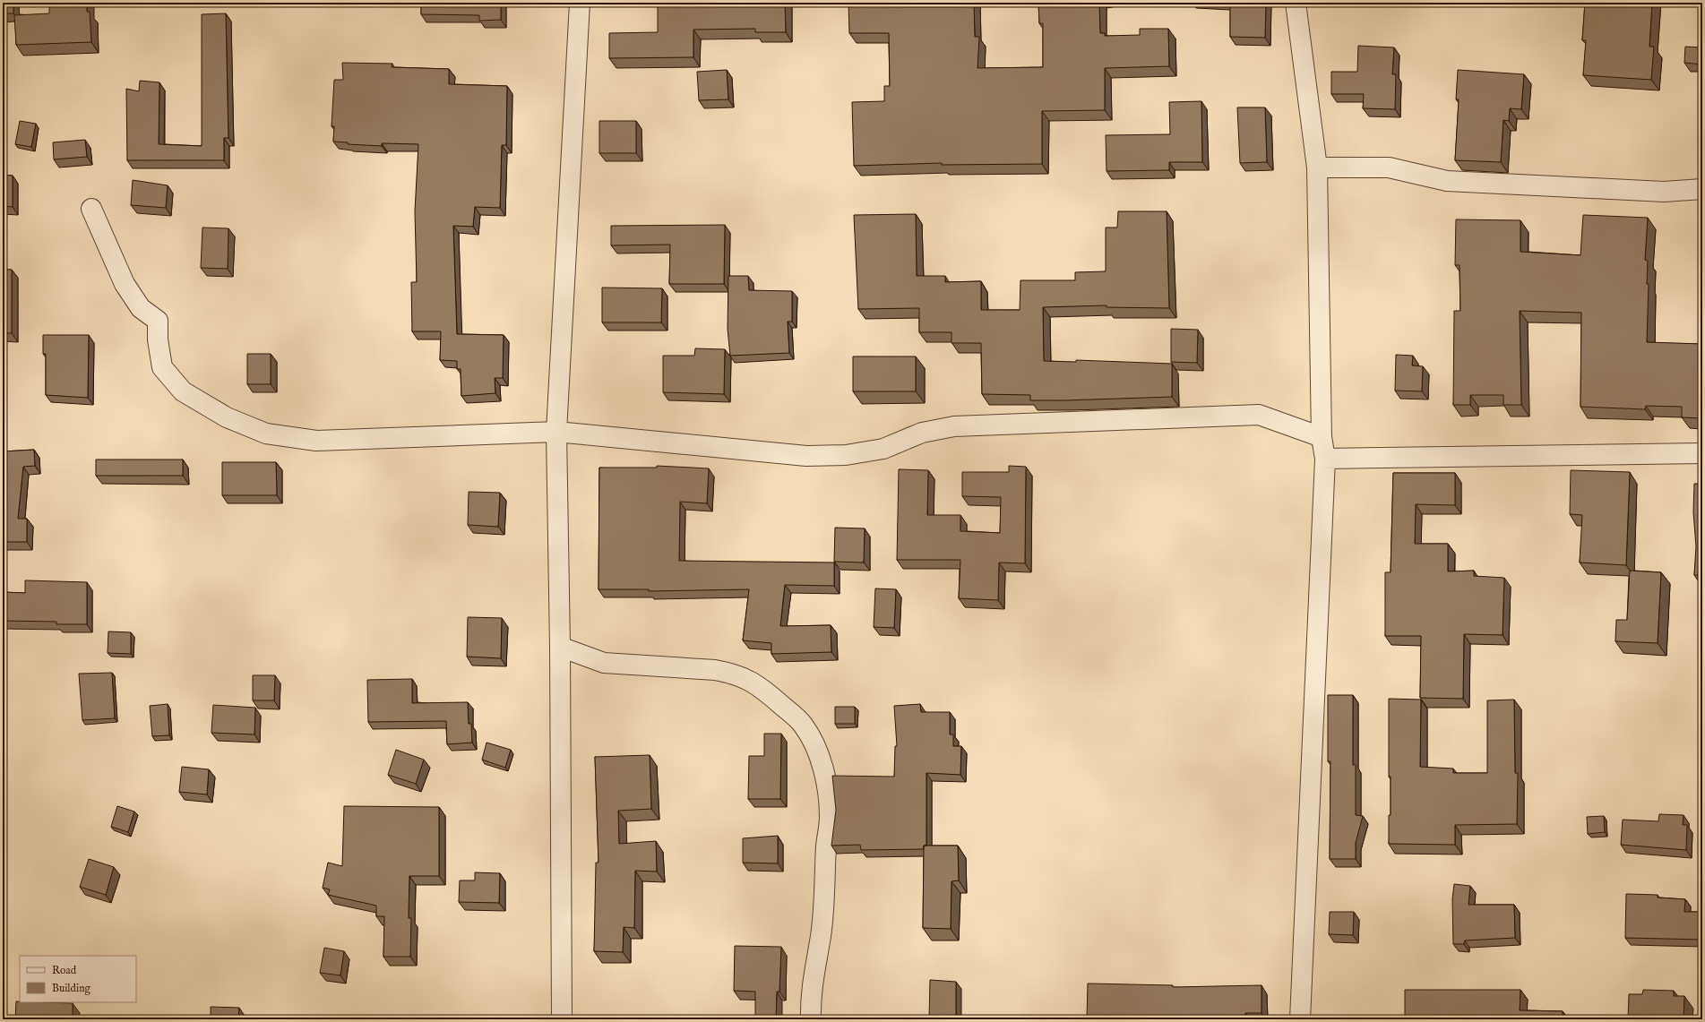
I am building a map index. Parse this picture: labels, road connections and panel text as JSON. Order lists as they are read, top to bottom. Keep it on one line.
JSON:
{"legend":["Road","Building"]}
